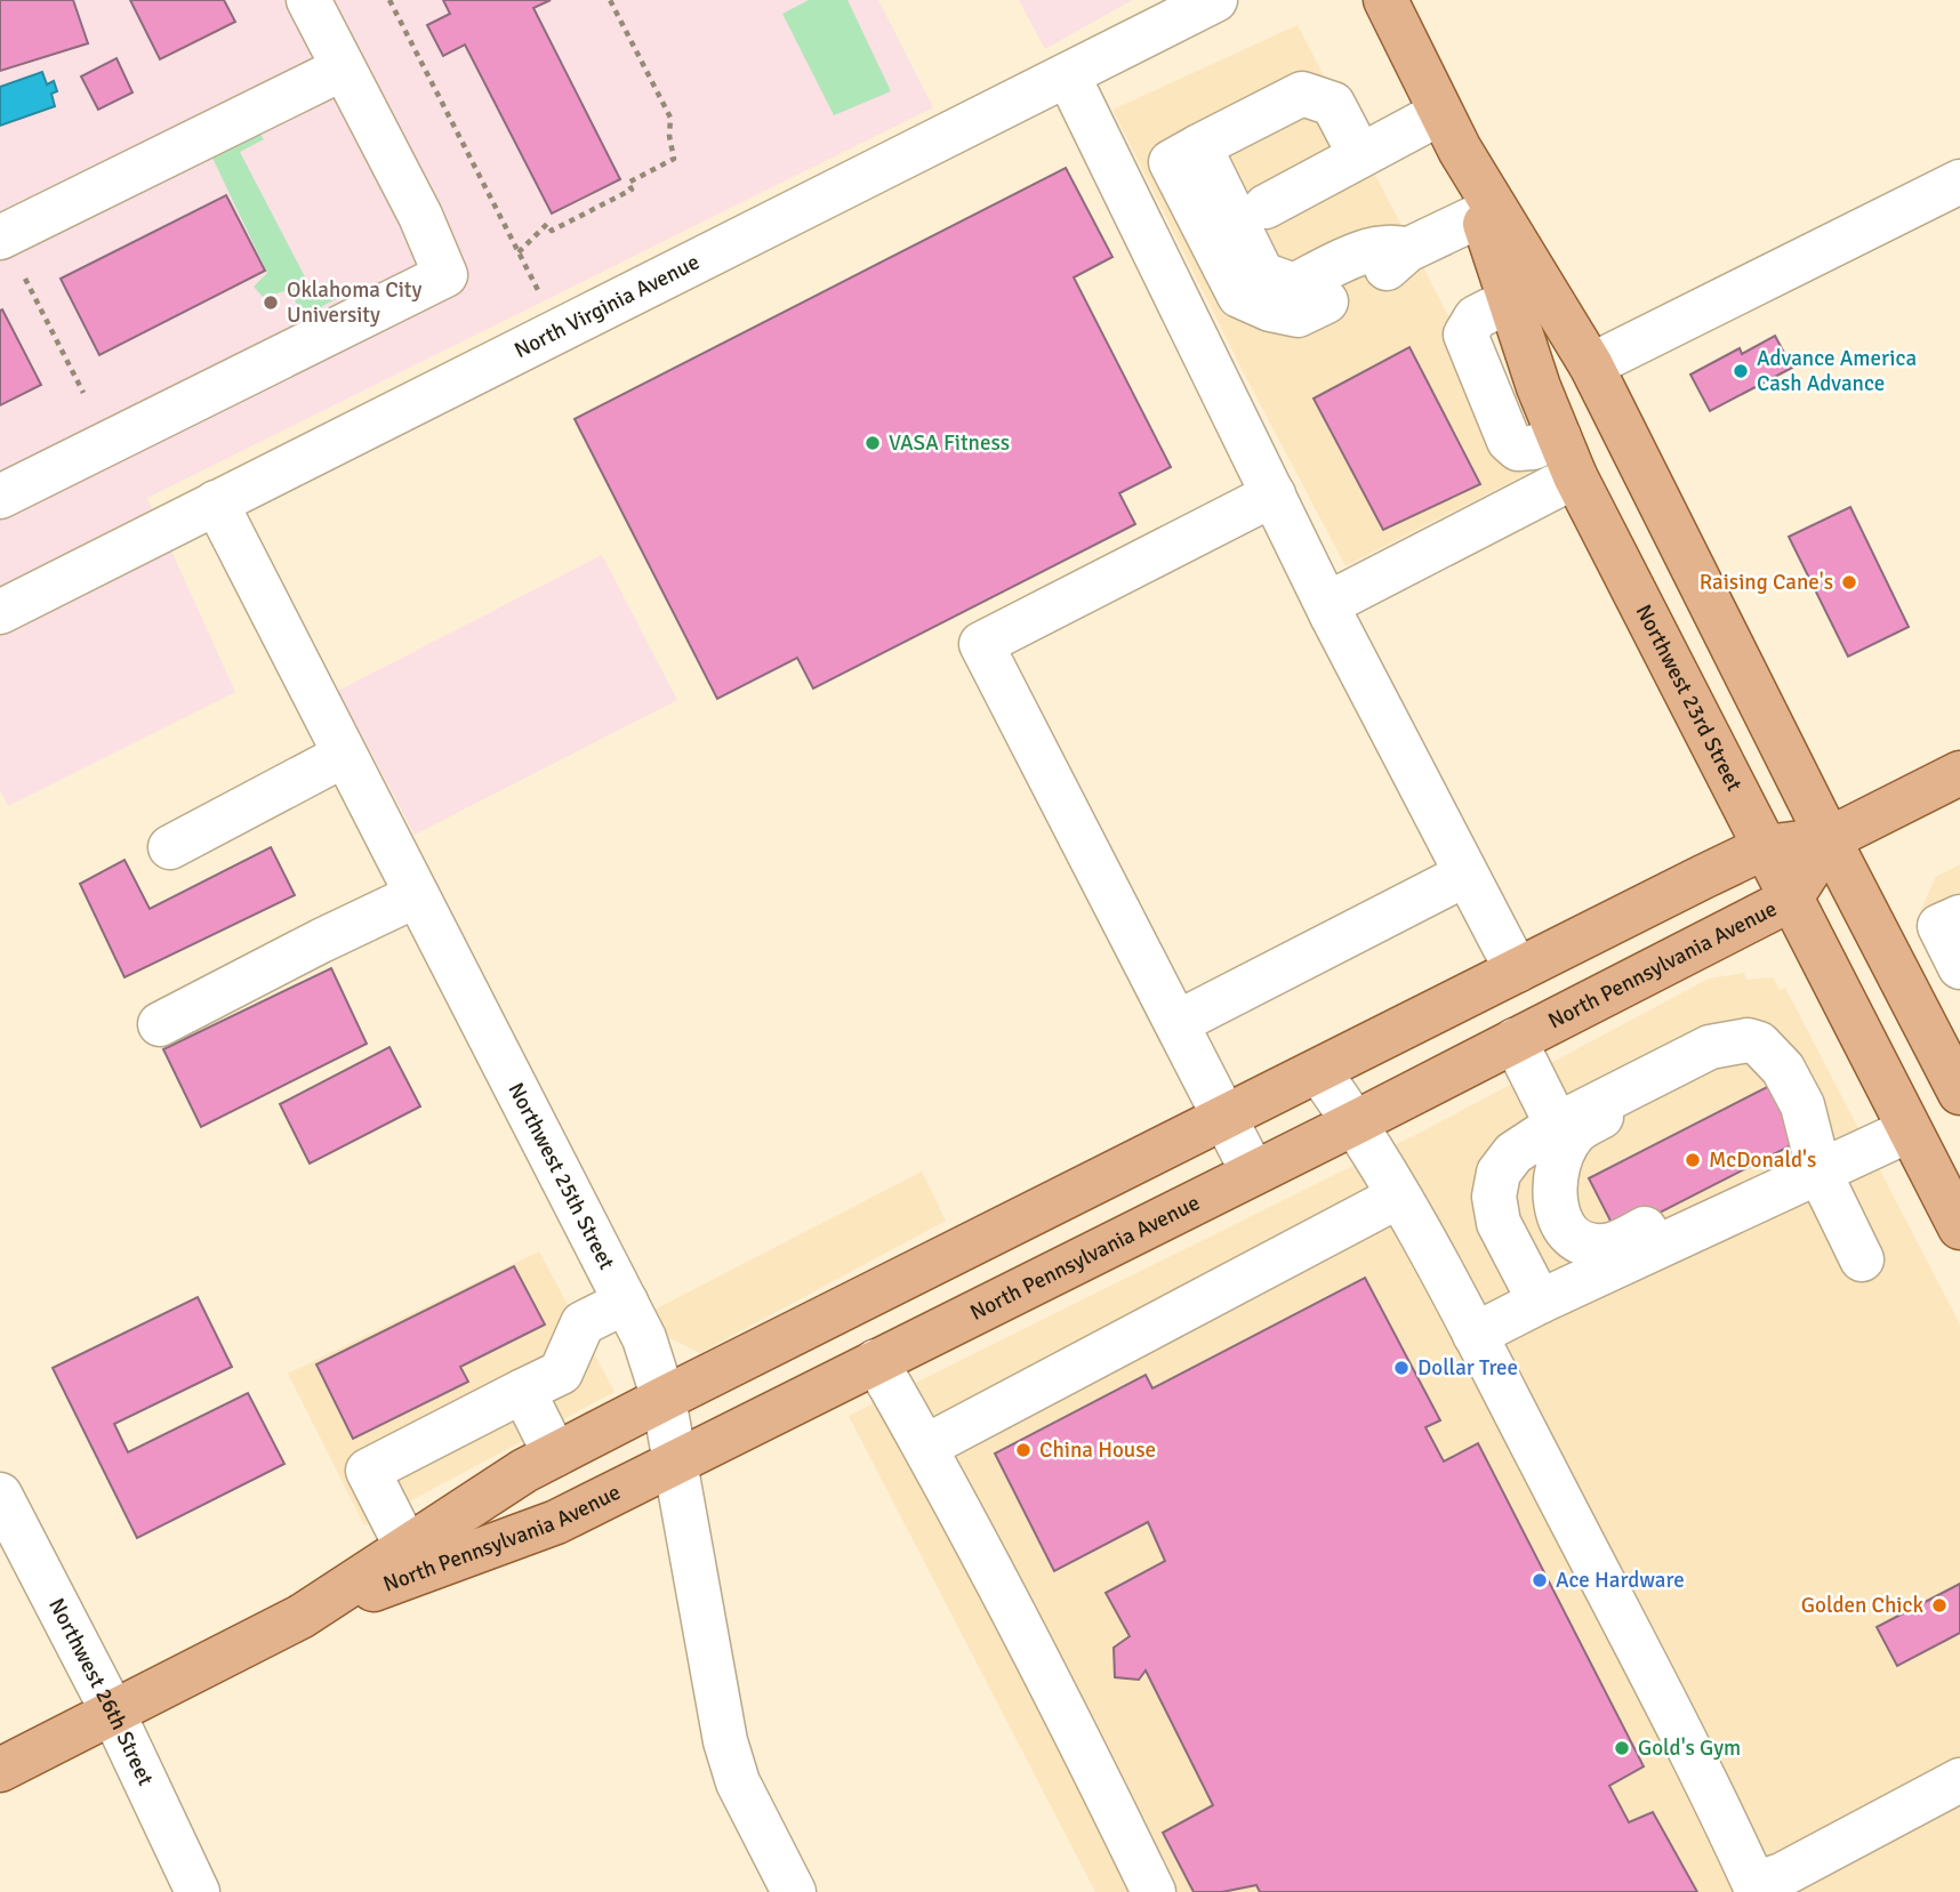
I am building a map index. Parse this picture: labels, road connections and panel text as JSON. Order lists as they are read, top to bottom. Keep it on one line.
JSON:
{"streets":{"main road":["Northwest 23rd Street","North Pennsylvania Avenue"],"street":["North Virginia Avenue","Northwest 25th Street","Northwest 26th Street"]},"crossings":[["North Virginia Avenue","Northwest 25th Street"],["Northwest 23rd Street","North Pennsylvania Avenue"],["North Pennsylvania Avenue","Northwest 25th Street"],["North Pennsylvania Avenue","Northwest 26th Street"]],"places":["Oklahoma City University","Advance America Cash Advance","VASA Fitness","Raising Cane's","McDonald's","Dollar Tree","China House","Ace Hardware","Golden Chick","Gold's Gym"]}
